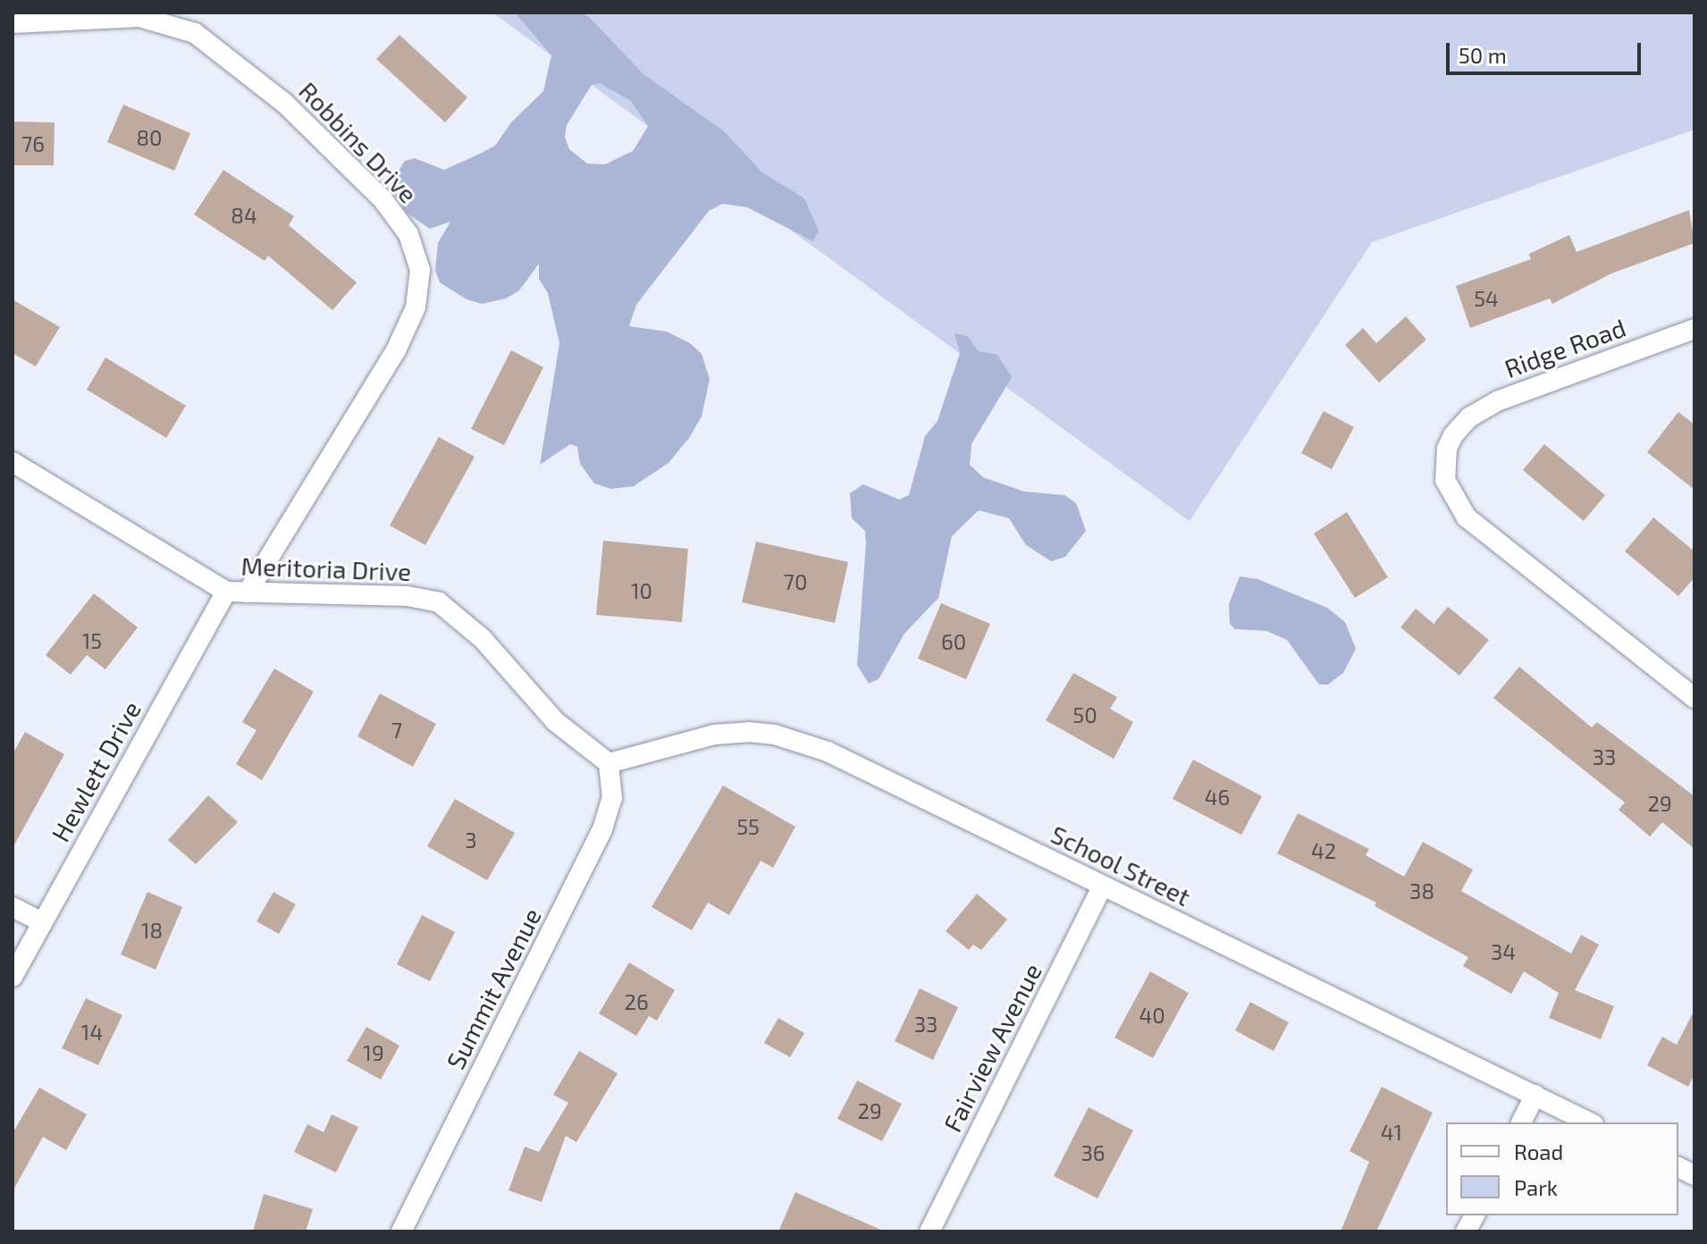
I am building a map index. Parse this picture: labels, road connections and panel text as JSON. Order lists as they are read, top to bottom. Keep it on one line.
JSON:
{"streets":{"street":["Robbins Drive","Ridge Road","Meritoria Drive","Hewlett Drive","School Street","Summit Avenue","Fairview Avenue"]},"crossings":[["Robbins Drive","Meritoria Drive"],["Meritoria Drive","Hewlett Drive"],["Meritoria Drive","School Street"],["Meritoria Drive","Summit Avenue"],["School Street","Summit Avenue"],["School Street","Fairview Avenue"]],"house_numbers":["80","76","84","54","70","10","15","60","50","7","33","46","29","55","3","42","38","18","34","26","40","33","14","19","29","41","36"],"legend":["Road","Park"],"scale_bar":"50 m"}
